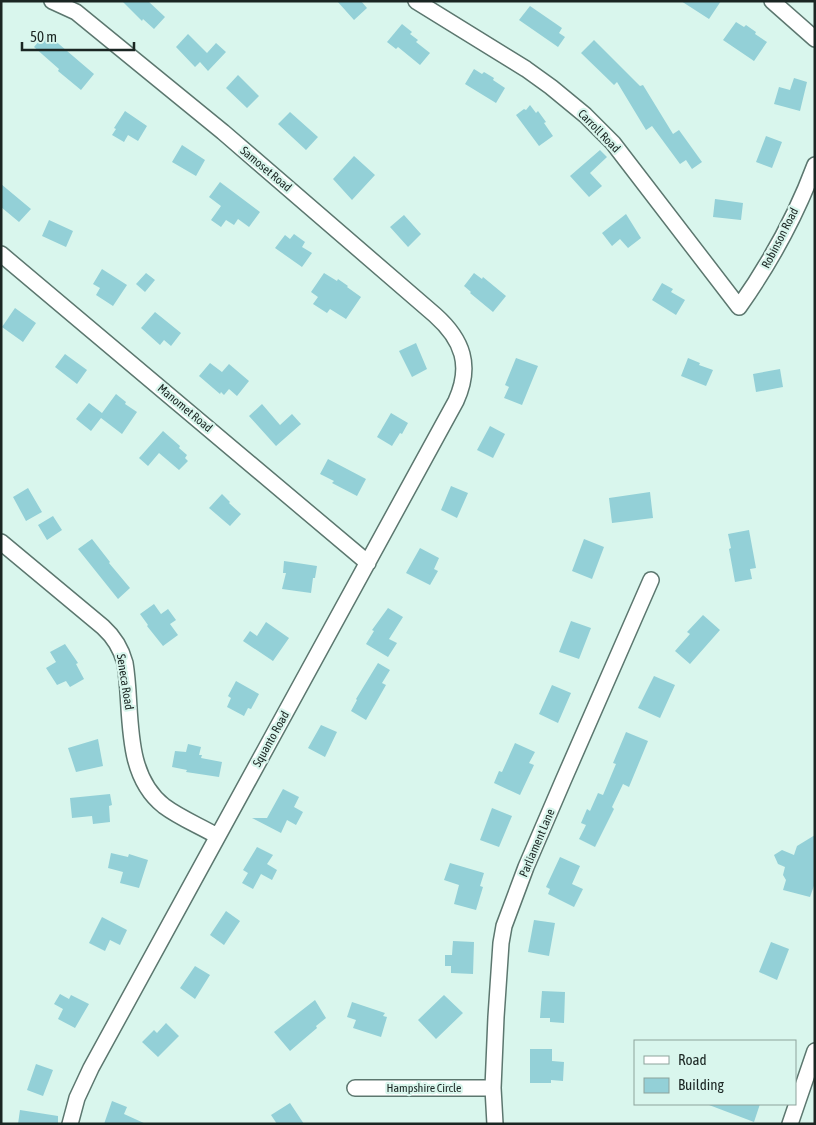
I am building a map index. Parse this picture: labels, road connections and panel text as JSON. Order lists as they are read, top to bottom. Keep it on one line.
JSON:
{"streets":{"street":["Carroll Road","Samoset Road","Robinson Road","Manomet Road","Seneca Road","Squanto Road","Parliament Lane","Hampshire Circle"]},"crossings":[["Carroll Road","Robinson Road"],["Samoset Road","Squanto Road"],["Manomet Road","Squanto Road"],["Seneca Road","Squanto Road"],["Parliament Lane","Hampshire Circle"]],"legend":["Road","Building"],"scale_bar":"50 m"}
